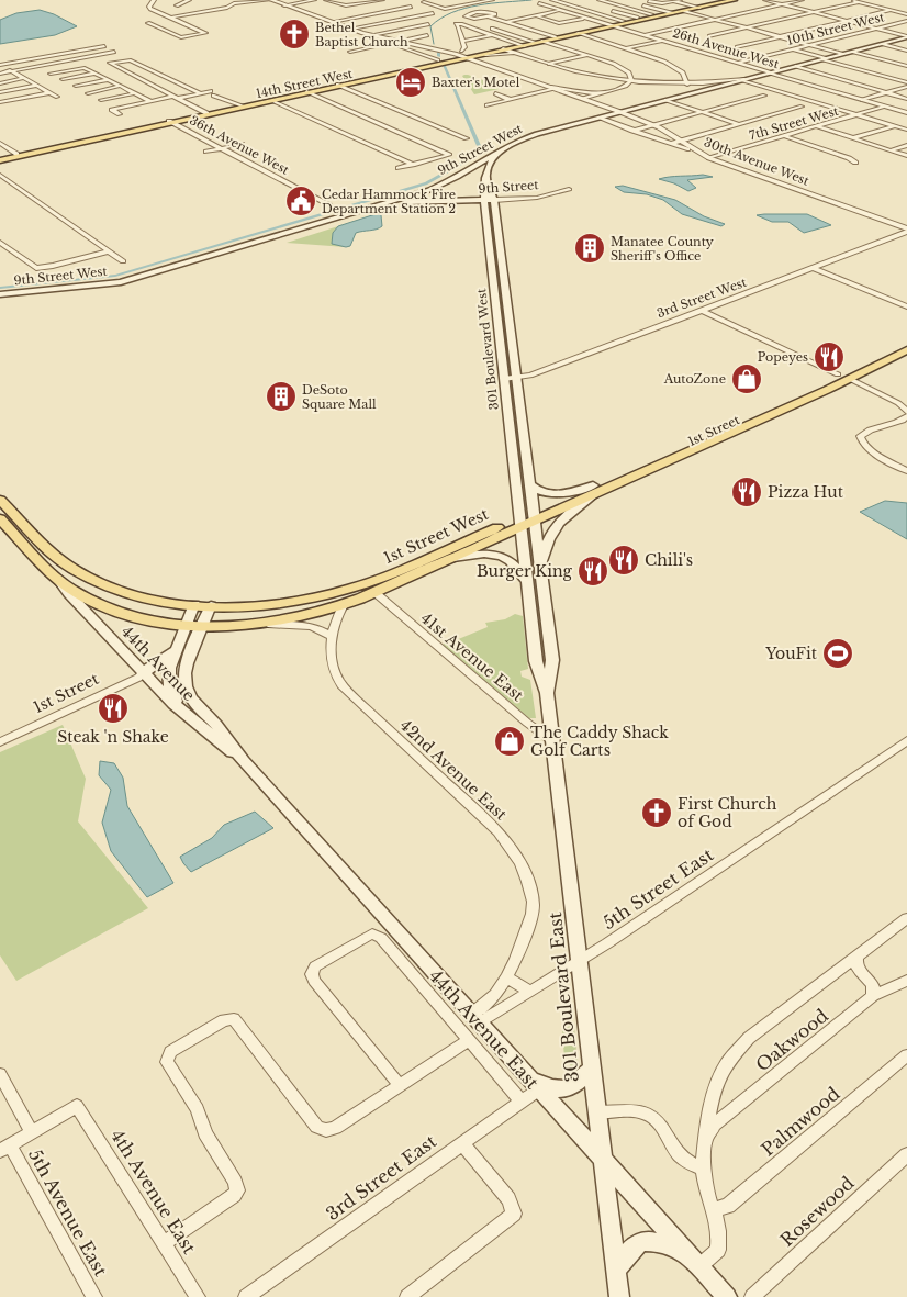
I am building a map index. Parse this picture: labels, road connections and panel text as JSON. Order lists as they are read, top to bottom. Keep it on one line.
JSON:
{"streets":{"main road":["14th Street West","9th Street West","9th Street","301 Boulevard West","1st Street","1st Street West","44th Avenue","301 Boulevard East","44th Avenue East"],"street":["10th Street West","26th Avenue West","7th Street West","36th Avenue West","30th Avenue West","3rd Street West","41st Avenue East","42nd Avenue East","5th Street East","Oakwood","Palmwood","3rd Street East","4th Avenue East","Rosewood","5th Avenue East"]},"crossings":[["10th Street West","26th Avenue West"],["26th Avenue West","14th Street West"],["26th Avenue West","7th Street West"],["26th Avenue West","9th Street West"],["14th Street West","36th Avenue West"],["14th Street West","30th Avenue West"],["7th Street West","30th Avenue West"],["9th Street West","30th Avenue West"],["9th Street West","9th Street"],["9th Street West","301 Boulevard West"],["30th Avenue West","3rd Street West"],["9th Street","301 Boulevard West"],["3rd Street West","301 Boulevard West"],["301 Boulevard West","1st Street"],["301 Boulevard West","1st Street West"],["301 Boulevard West","301 Boulevard East"],["1st Street","1st Street West"],["1st Street","44th Avenue"],["1st Street","301 Boulevard East"],["1st Street West","41st Avenue East"],["1st Street West","301 Boulevard East"],["41st Avenue East","301 Boulevard East"],["44th Avenue","44th Avenue East"],["42nd Avenue East","5th Street East"],["42nd Avenue East","44th Avenue East"],["5th Street East","301 Boulevard East"],["5th Street East","44th Avenue East"],["301 Boulevard East","44th Avenue East"],["44th Avenue East","3rd Street East"]],"places":{"church":["Bethel Baptist Church","First Church of God"],"hotel":["Baxter's Motel"],"public building":["Cedar Hammock Fire Department Station 2"],"building":["Manatee County Sheriff's Office","DeSoto Square Mall"],"restaurant":["Popeyes","Pizza Hut","Chili's","Burger King","Steak 'n Shake"],"shop":["AutoZone","The Caddy Shack Golf Carts"],"sports":["YouFit"]}}
